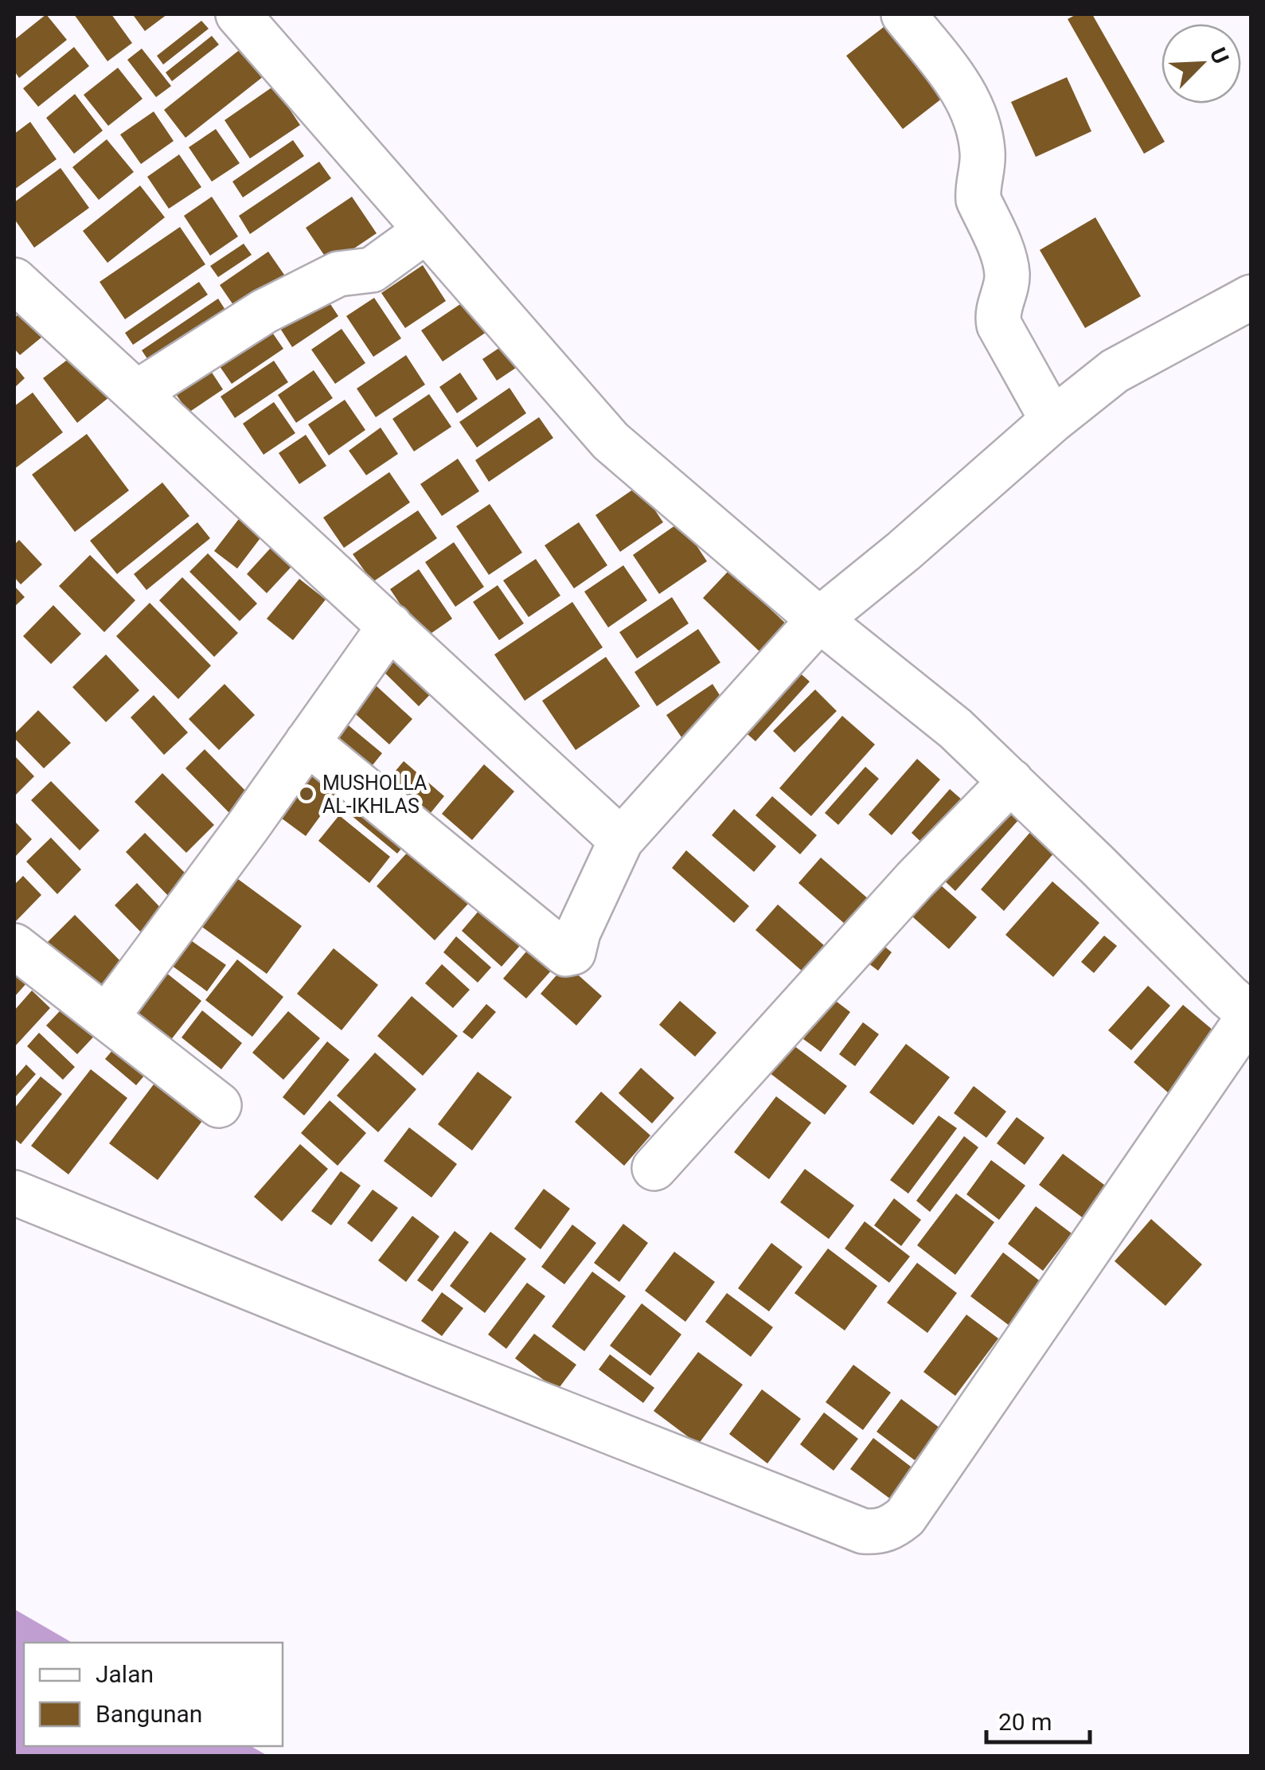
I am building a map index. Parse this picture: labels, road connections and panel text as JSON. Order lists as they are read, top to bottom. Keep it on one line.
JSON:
{"places":["MUSHOLLA AL-IKHLAS"],"legend":["Jalan","Bangunan"],"scale_bar":"20 m","north":"top right"}
